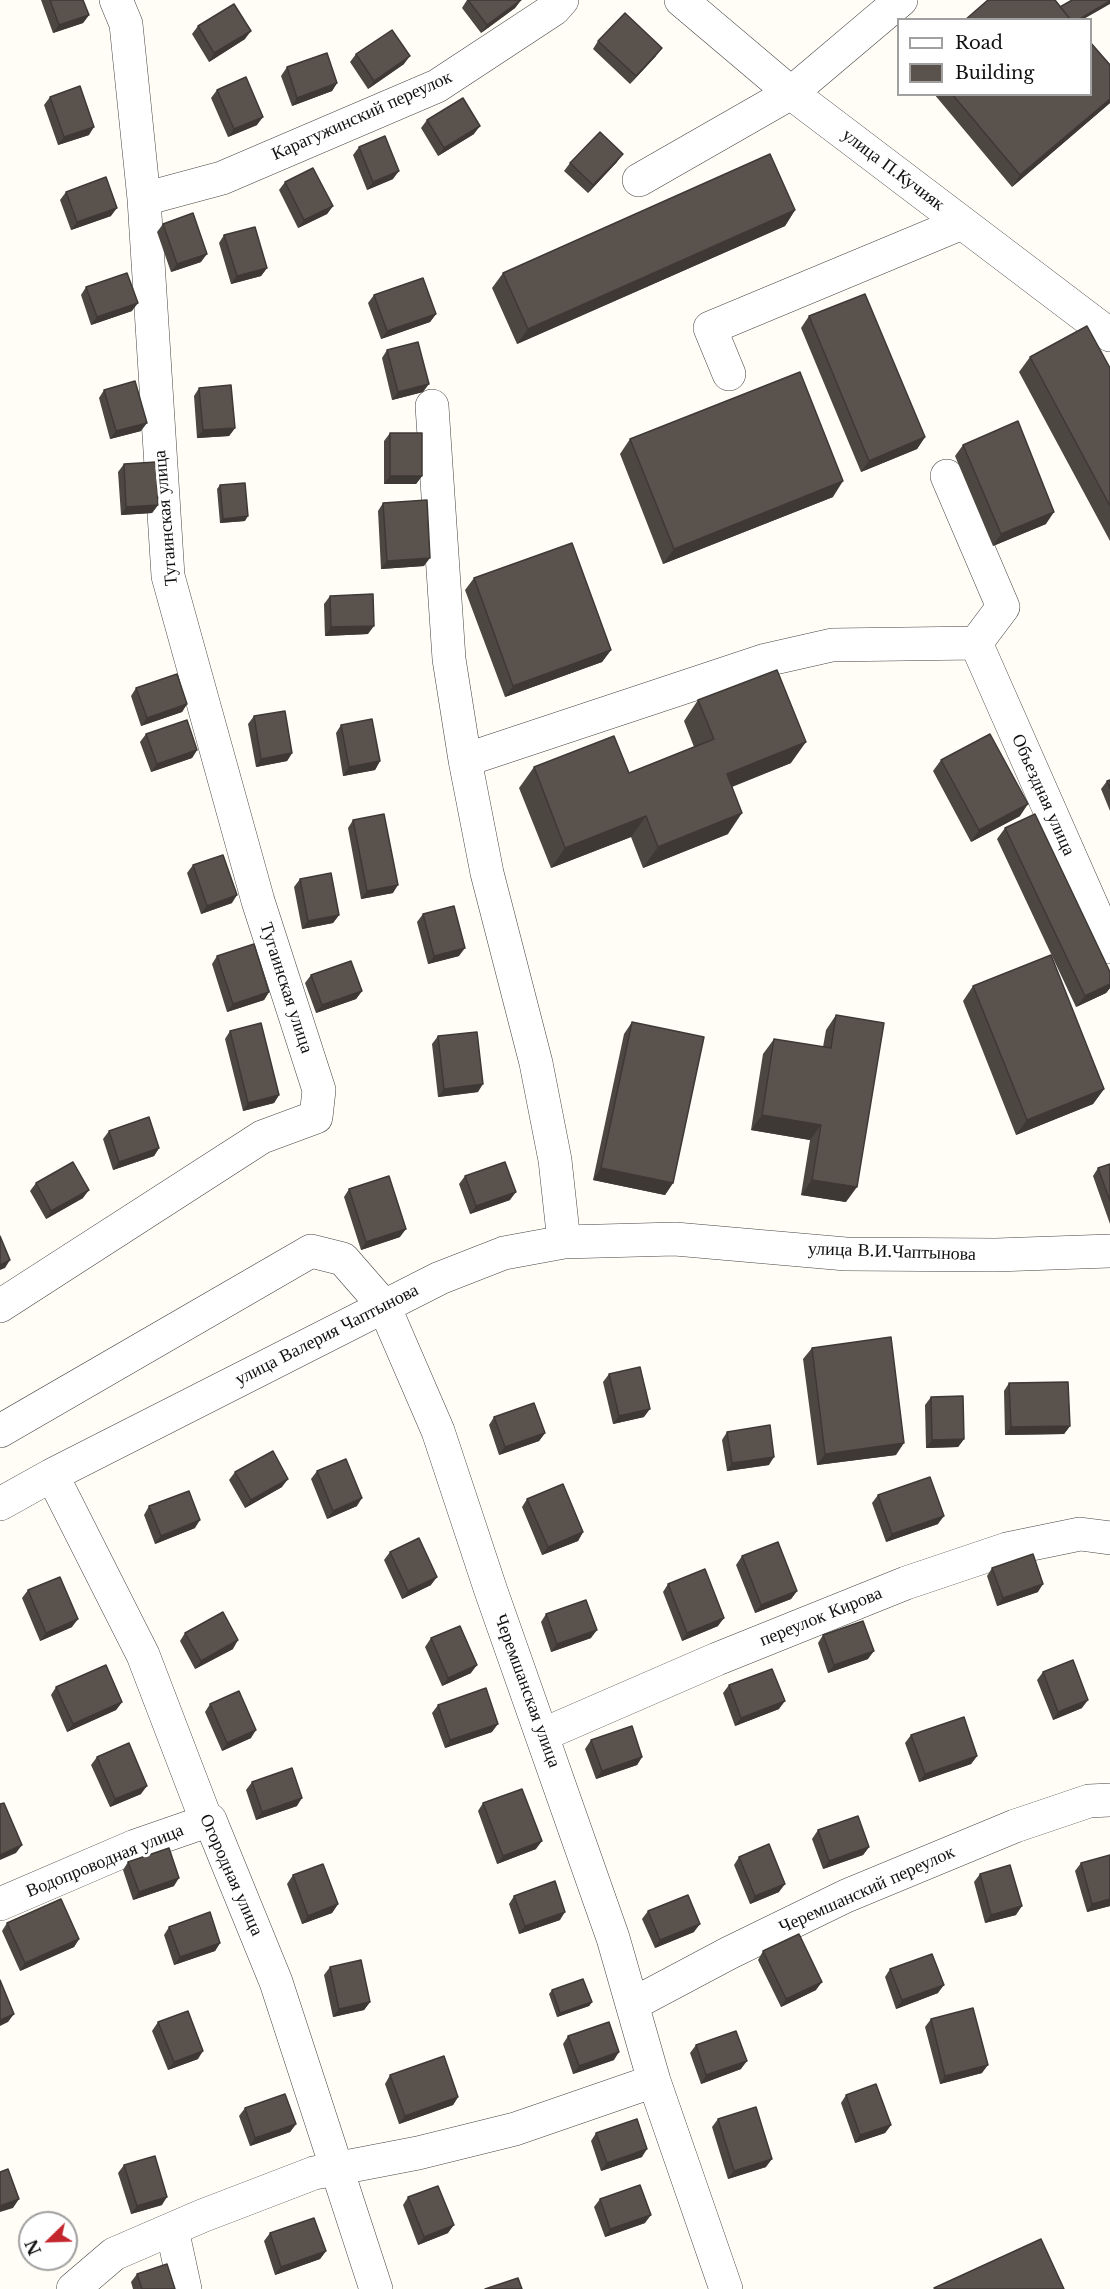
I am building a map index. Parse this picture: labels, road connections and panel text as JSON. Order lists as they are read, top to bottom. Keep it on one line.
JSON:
{"streets":{"street":["Карагужинский переулок","улица П.Кучияк","Тугаинская улица","Объездная улица","улица В.И.Чаптынова","улица Валерия Чаптынова","переулок Кирова","Черемшанская улица","Водопроводная улица","Огородная улица","Черемшанский переулок"]},"crossings":[["Карагужинский переулок","Тугаинская улица"],["улица В.И.Чаптынова","улица Валерия Чаптынова"],["улица Валерия Чаптынова","Черемшанская улица"],["улица Валерия Чаптынова","Огородная улица"],["переулок Кирова","Черемшанская улица"],["Черемшанская улица","Черемшанский переулок"],["Водопроводная улица","Огородная улица"]],"legend":["Road","Building"],"north":"bottom left"}
